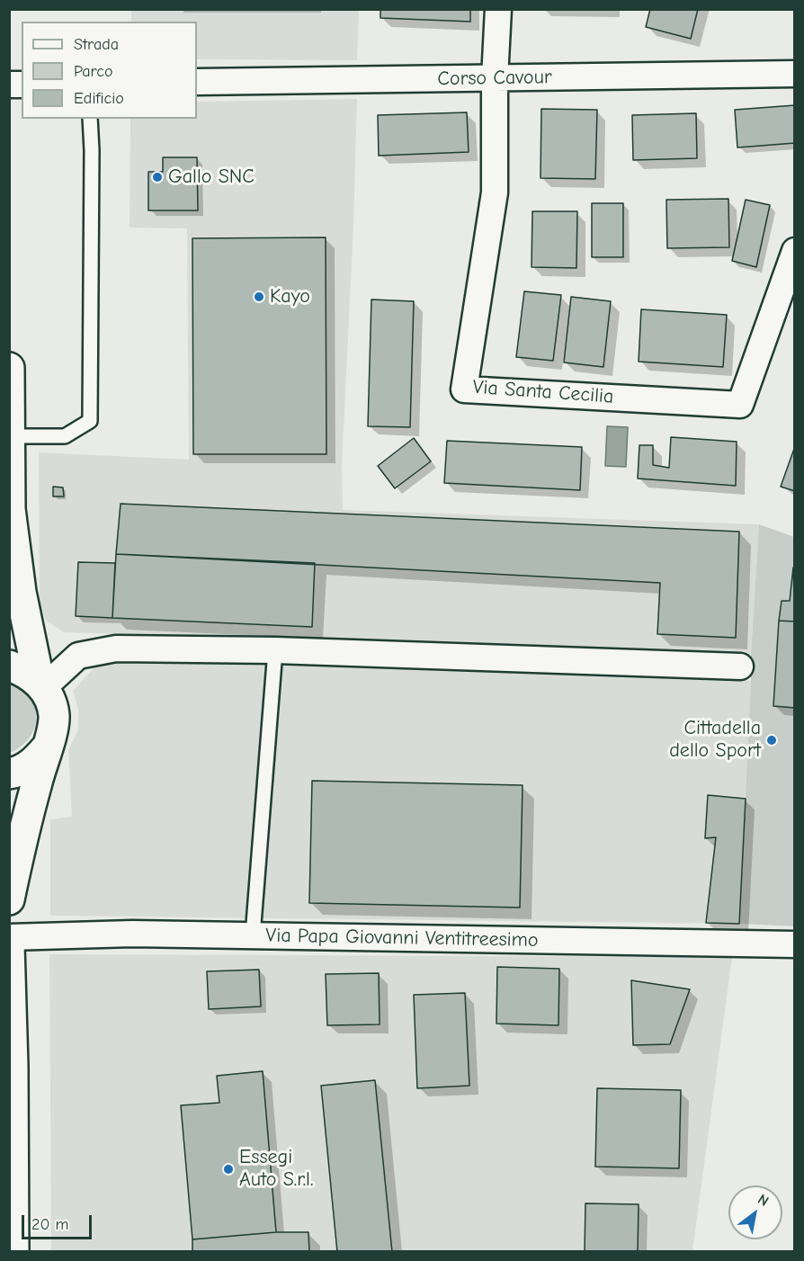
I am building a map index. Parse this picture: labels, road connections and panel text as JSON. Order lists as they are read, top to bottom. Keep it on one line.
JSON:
{"streets":{"street":["Corso Cavour","Via Santa Cecilia","Via Papa Giovanni Ventitreesimo"]},"crossings":[["Corso Cavour","Via Santa Cecilia"]],"places":["Gallo SNC","Kayo","Cittadella dello Sport","Essegi Auto S.r.l."],"legend":["Strada","Parco","Edificio"],"scale_bar":"20 m","north":"top right"}
